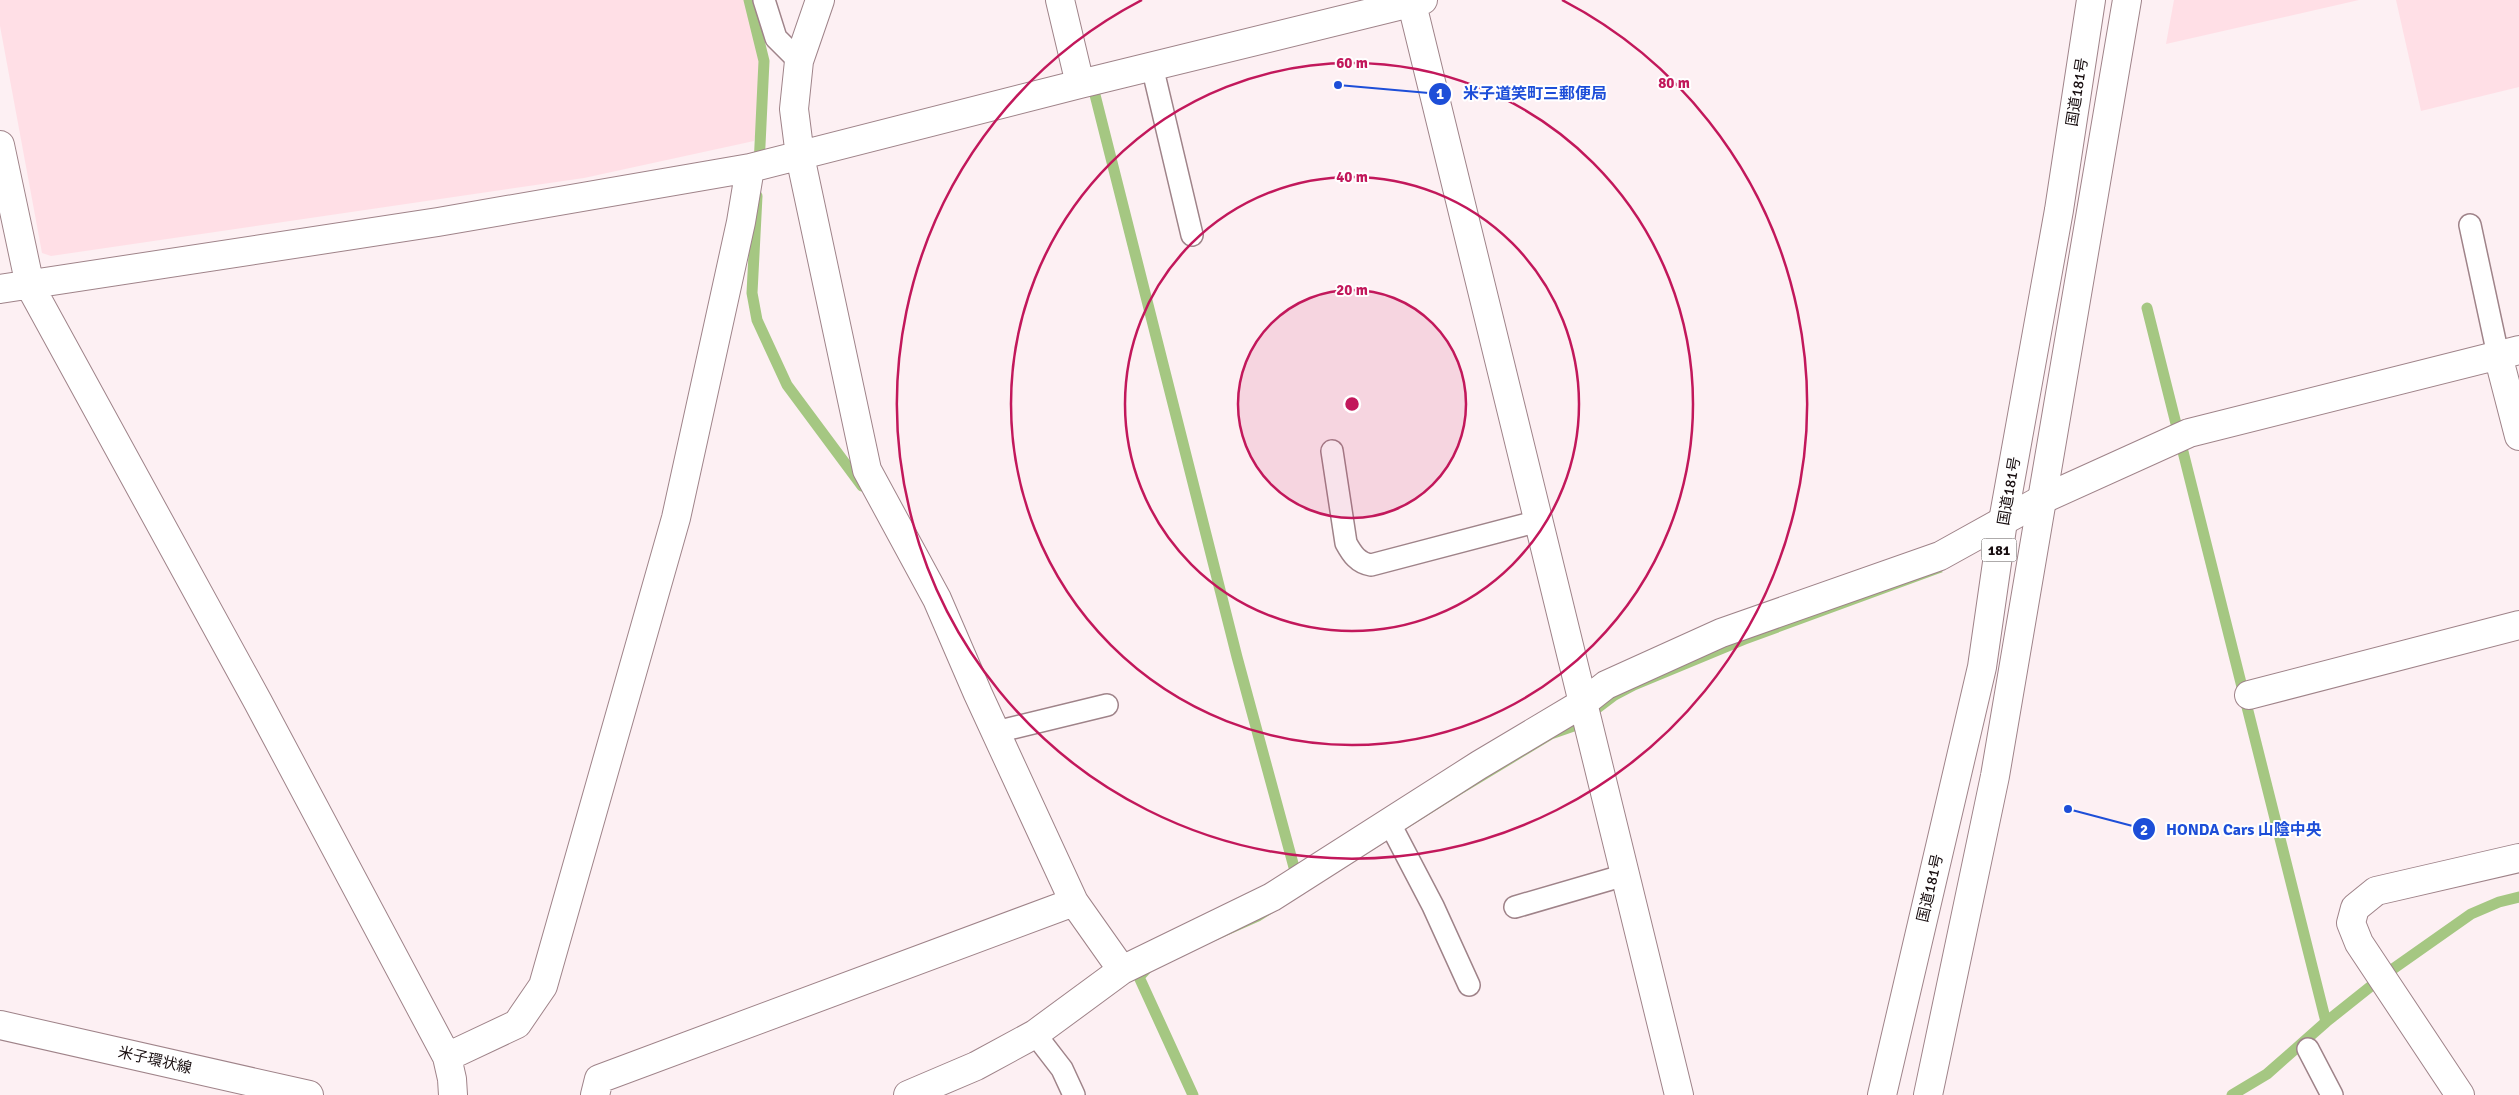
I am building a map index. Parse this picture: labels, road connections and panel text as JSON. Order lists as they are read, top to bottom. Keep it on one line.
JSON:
{"streets":{"main road":["国道181号","181","米子環状線"]},"places":["米子道笑町三郵便局","HONDA Cars 山陰中央"],"rings":["60 m","80 m","40 m","20 m"]}
